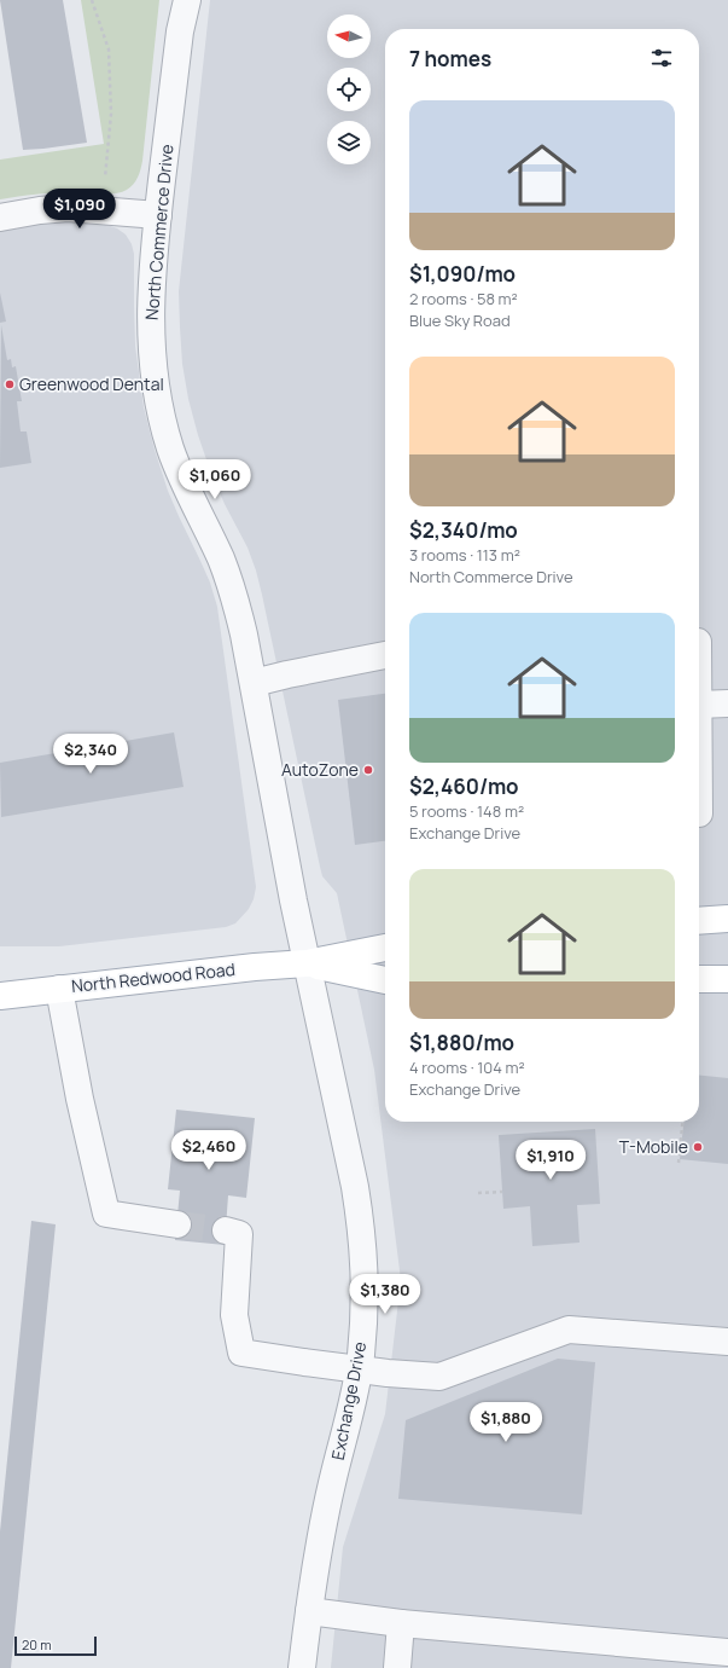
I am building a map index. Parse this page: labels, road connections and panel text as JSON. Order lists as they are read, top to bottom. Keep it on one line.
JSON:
{"streets":{"main road":["North Redwood Road"],"street":["North Commerce Drive","Exchange Drive"]},"crossings":[["North Commerce Drive","North Redwood Road"],["North Commerce Drive","Exchange Drive"],["North Redwood Road","Exchange Drive"]],"places":["Greenwood Dental","AutoZone","T-Mobile"],"scale_bar":"20 m","north":"left","page":{"heading":"7 homes","list":[{"name":"$1,090/mo","note":"2 rooms · 58 m² · Blue Sky Road"},{"name":"$2,340/mo","note":"3 rooms · 113 m² · North Commerce Drive"},{"name":"$2,460/mo","note":"5 rooms · 148 m² · Exchange Drive"},{"name":"$1,880/mo","note":"4 rooms · 104 m² · Exchange Drive"}],"price":["$1,090","$1,060","$2,340","$2,460","$1,910","$1,380","$1,880"],"scale":"20 m"}}
